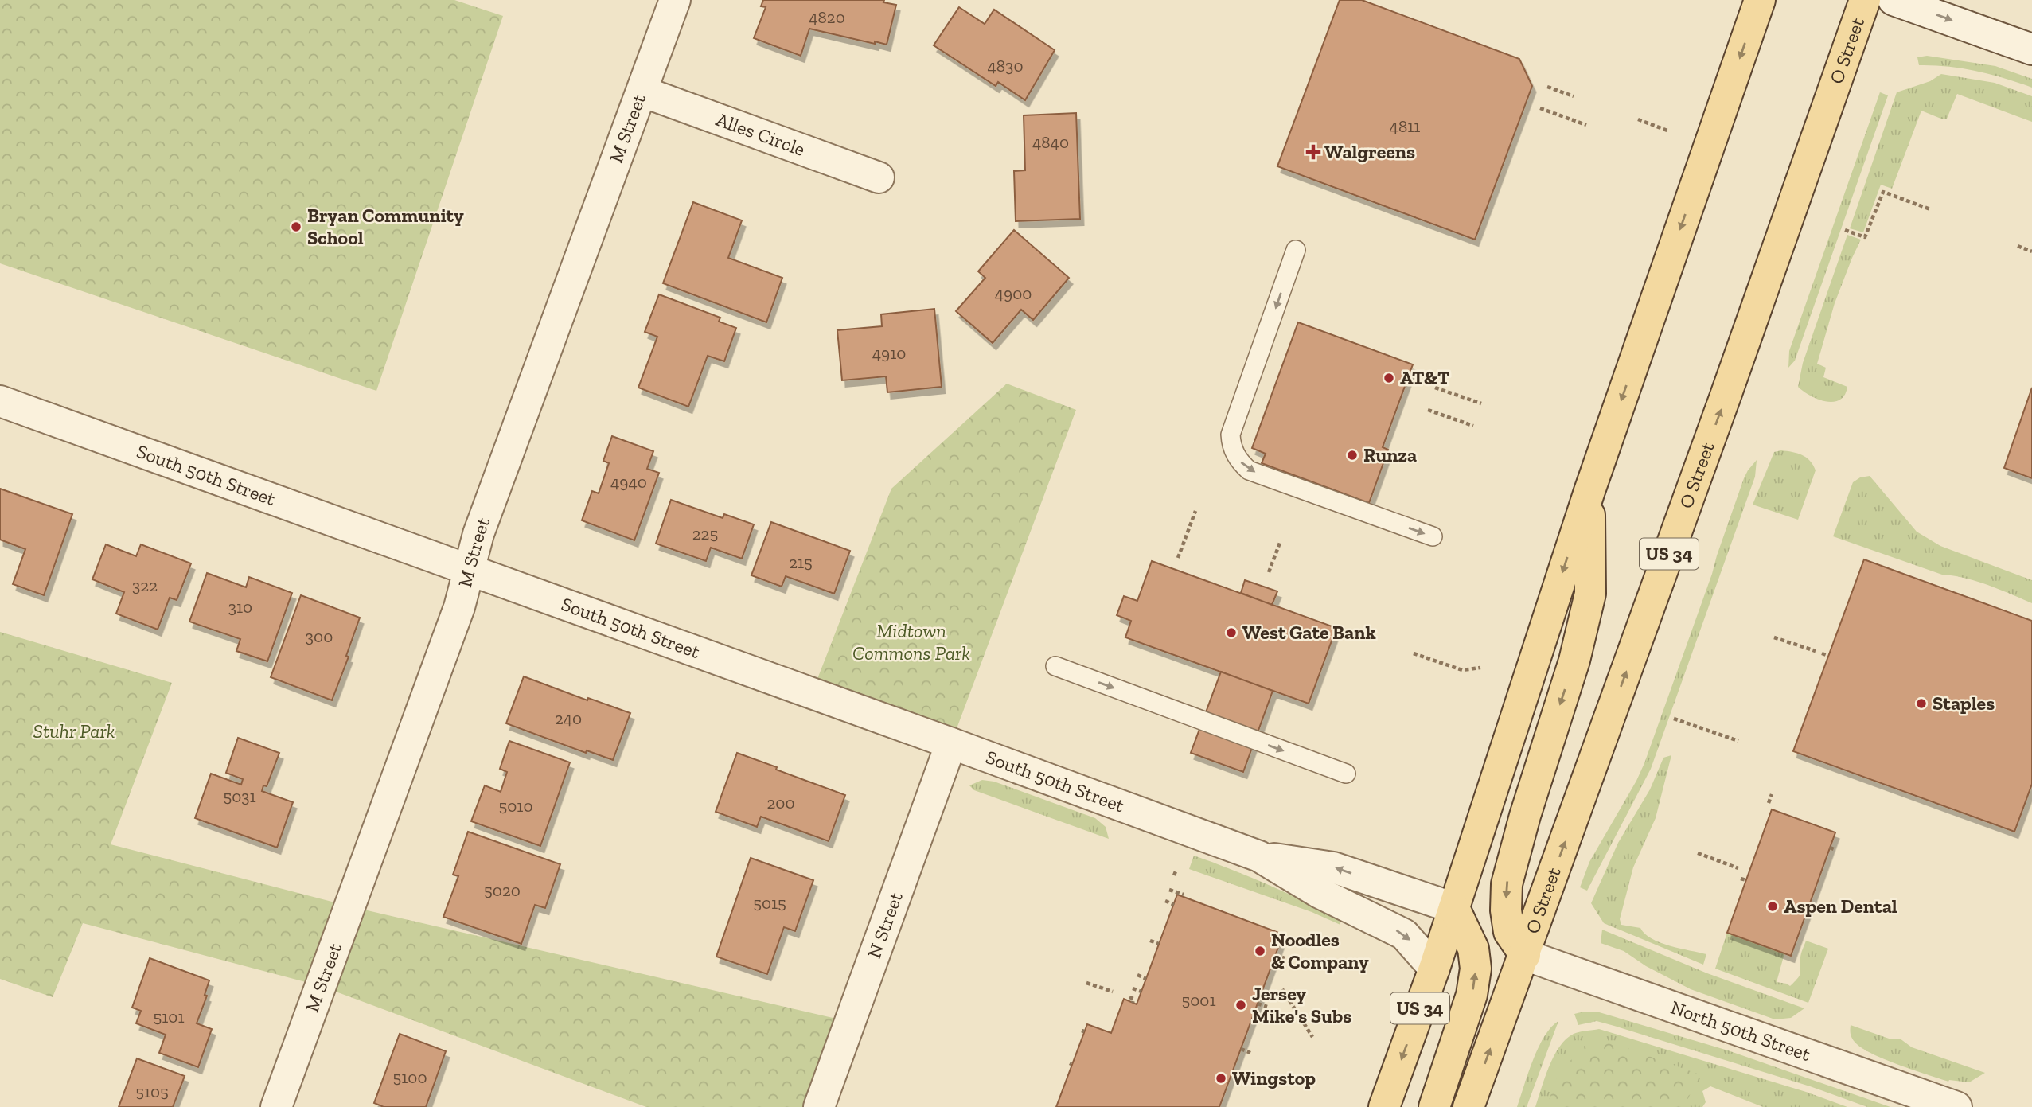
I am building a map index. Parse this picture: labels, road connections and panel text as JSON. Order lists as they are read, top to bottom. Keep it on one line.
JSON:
{"streets":{"main road":["O Street","US 34"],"street":["M Street","Alles Circle","South 50th Street","N Street","North 50th Street"]},"crossings":[["O Street","North 50th Street"],["M Street","Alles Circle"],["M Street","South 50th Street"],["South 50th Street","US 34"],["South 50th Street","N Street"]],"parks":["Midtown Commons Park","Stuhr Park"],"places":{"health":["Walgreens"],"other":["Bryan Community School","AT&T","Runza","West Gate Bank","Staples","Aspen Dental","Noodles & Company","Jersey Mike's Subs","Wingstop"]},"house_numbers":["4820","4830","4811","4840","4900","4910","4940","225","215","322","310","300","240","5031","200","5010","5020","5015","5001","5101","5100","5105"]}
